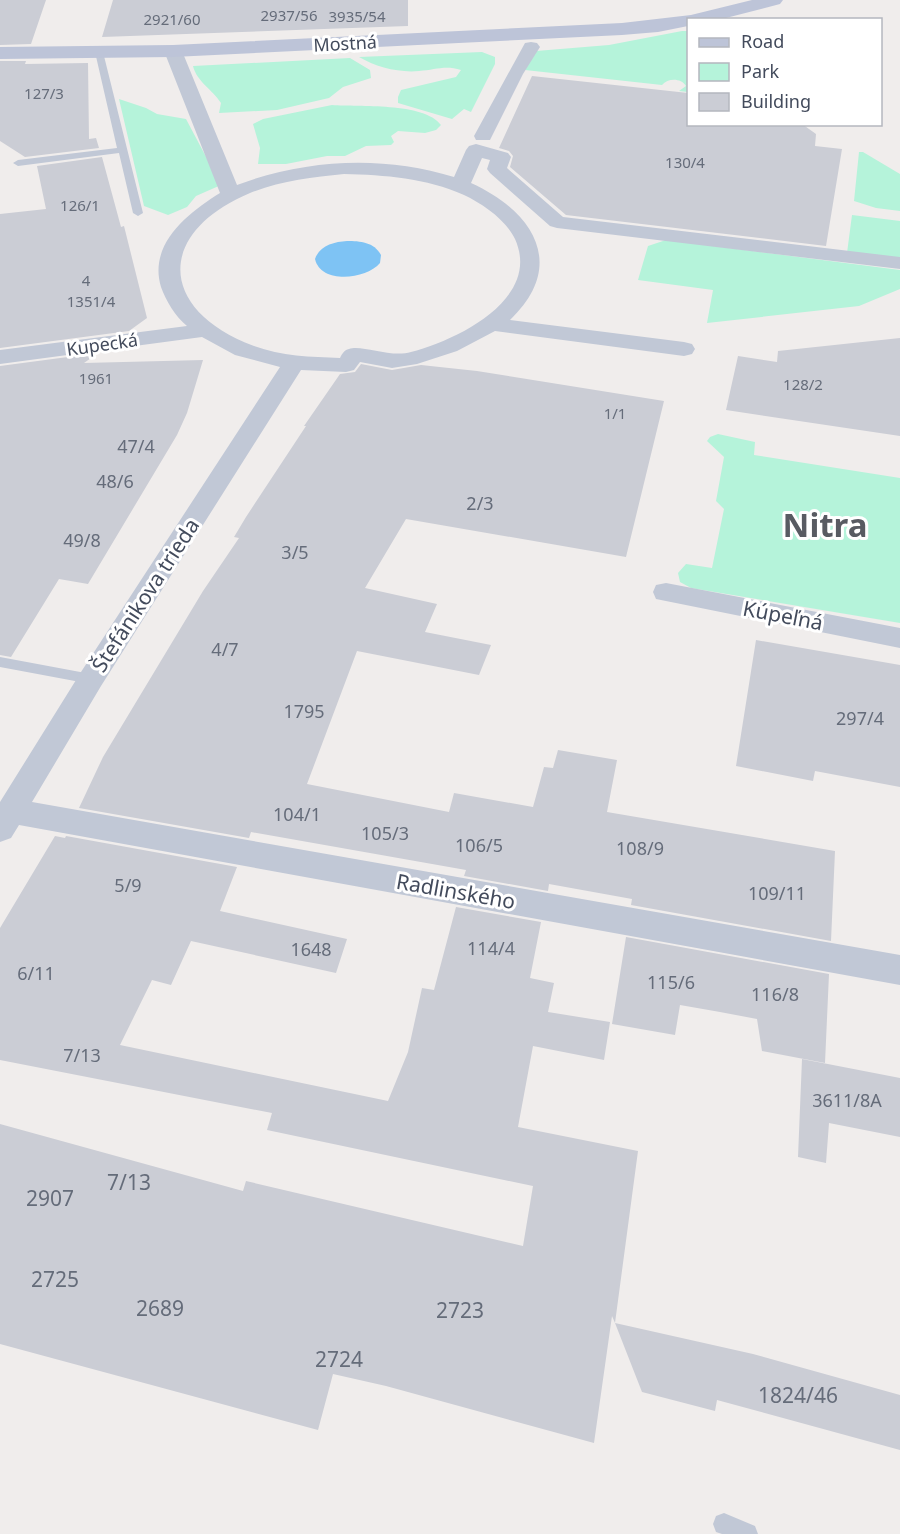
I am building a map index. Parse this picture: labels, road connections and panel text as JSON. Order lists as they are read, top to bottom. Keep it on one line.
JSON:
{"streets":{"street":["Mostná","Kupecká","Štefánikova trieda","Kúpeľná","Radlinského"]},"crossings":[["Štefánikova trieda","Radlinského"]],"districts":["Nitra"],"house_numbers":["2937/56","3935/54","2921/60","127/3","130/4","126/1","4","1351/4","1961","128/2","1/1","47/4","48/6","2/3","49/8","3/5","4/7","1795","297/4","104/1","105/3","106/5","108/9","5/9","109/11","114/4","1648","6/11","115/6","116/8","7/13","3611/8A","7/13","2907","2725","2689","2723","2724","1824/46"],"legend":["Road","Park","Building"]}
